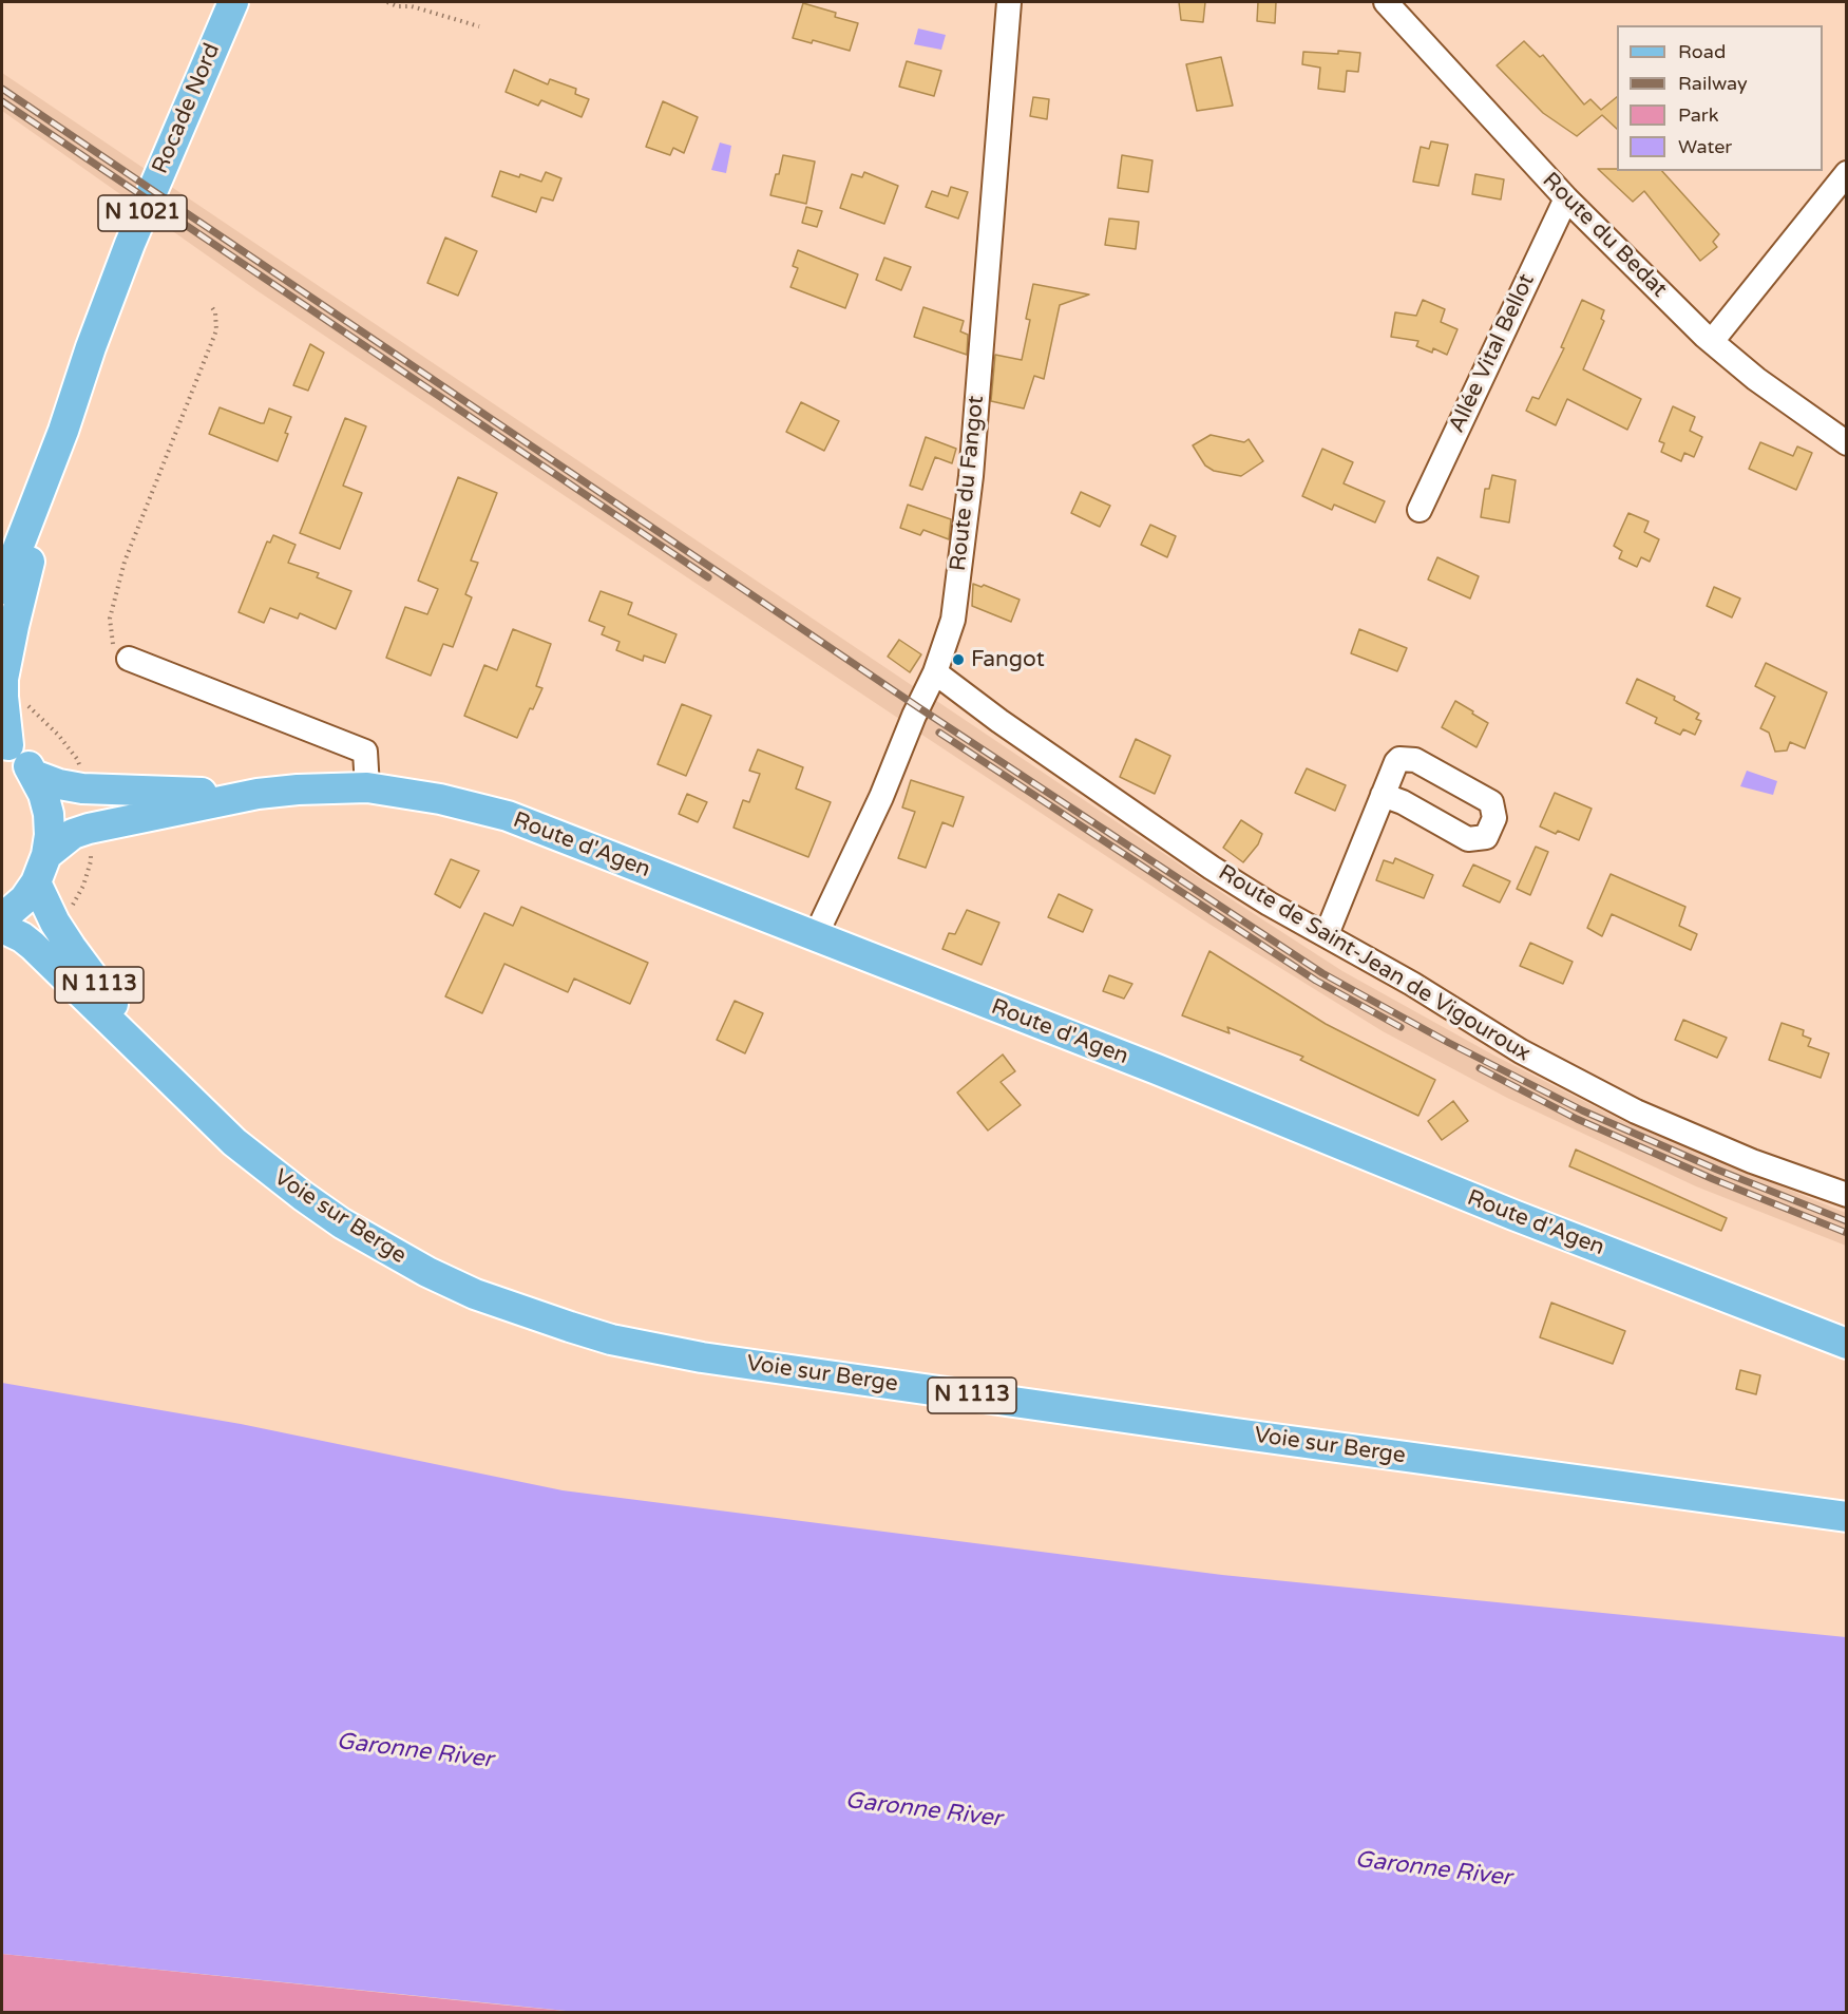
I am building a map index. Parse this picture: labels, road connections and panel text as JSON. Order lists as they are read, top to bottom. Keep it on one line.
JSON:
{"streets":{"main road":["Rocade Nord","N 1021","Route d'Agen","N 1113","Voie sur Berge"],"street":["Route du Bedat","Allée Vital Bellot","Route du Fangot","Route de Saint-Jean de Vigouroux"]},"crossings":[["Rocade Nord","N 1021"],["Route du Bedat","Allée Vital Bellot"],["Route du Fangot","Route d'Agen"],["Route du Fangot","Route de Saint-Jean de Vigouroux"],["Route d'Agen","N 1113"],["N 1113","Voie sur Berge"]],"water":["Garonne River"],"places":["Fangot"],"legend":["Road","Railway","Park","Water"]}
